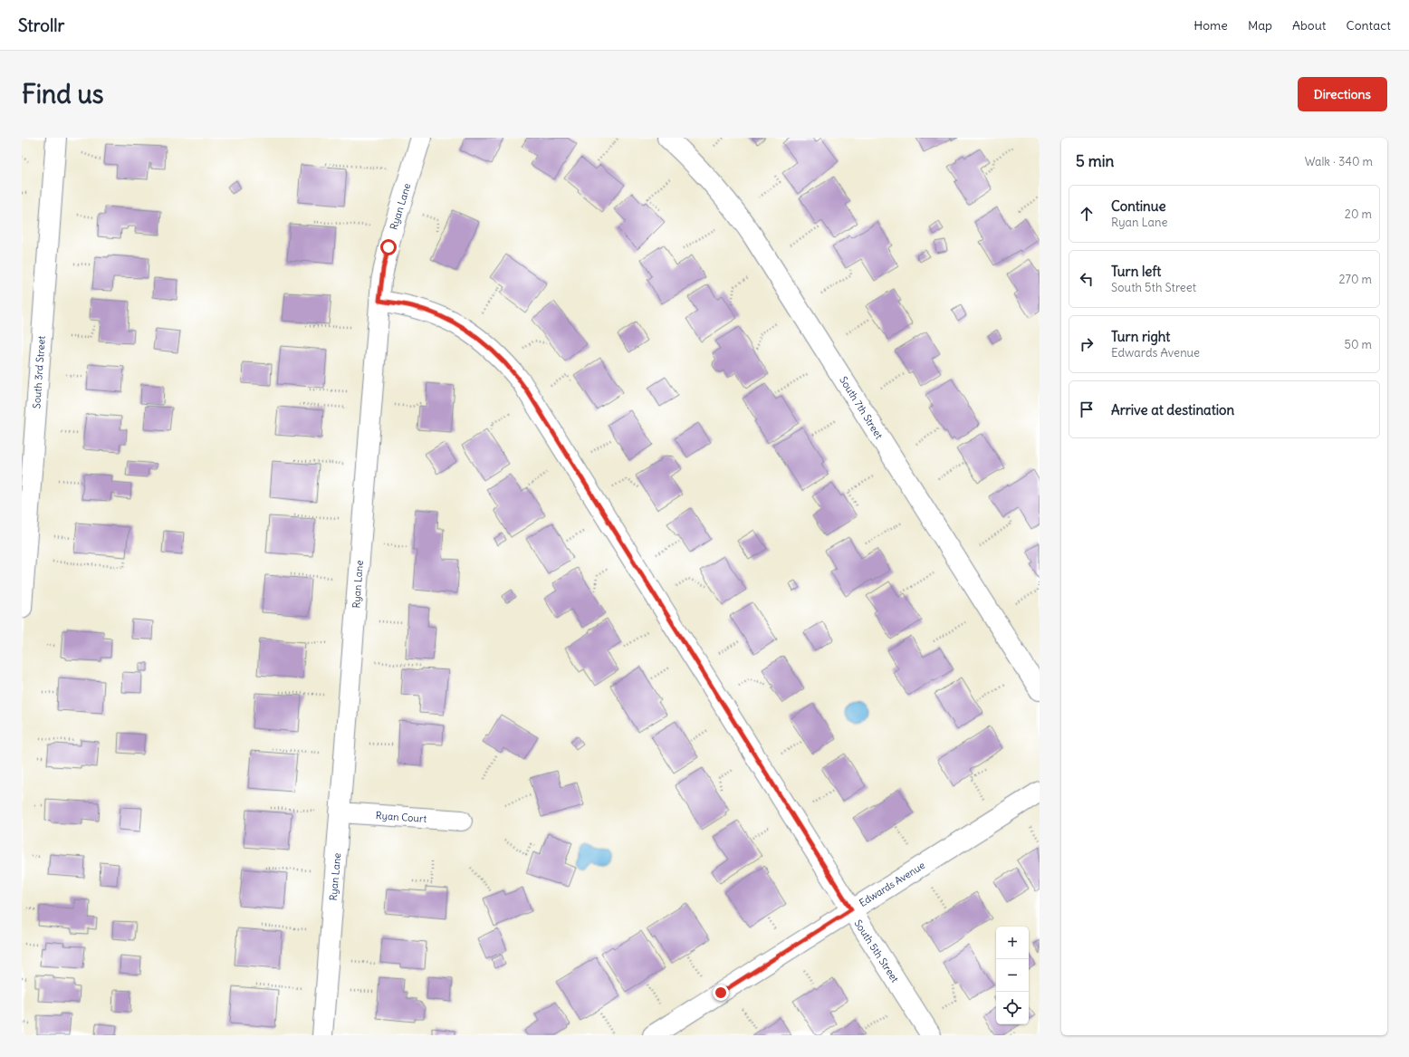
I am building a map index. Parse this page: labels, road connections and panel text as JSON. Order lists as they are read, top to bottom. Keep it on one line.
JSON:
{"streets":{"street":["Ryan Lane","South 3rd Street","South 7th Street","Ryan Court","Edwards Avenue","South 5th Street"]},"crossings":[["Ryan Lane","Ryan Court"],["Ryan Lane","South 5th Street"],["Edwards Avenue","South 5th Street"]],"page":{"header":"Strollr","nav":["Home","Map","About","Contact"],"buttons":"Directions","title":"Find us","heading":["5 min","Walk · 340 m"],"list":[["Continue","Ryan Lane","20 m"],["Turn left","South 5th Street","270 m"],["Turn right","Edwards Avenue","50 m"],"Arrive at destination"],"map_buttons":["+","−"]}}
